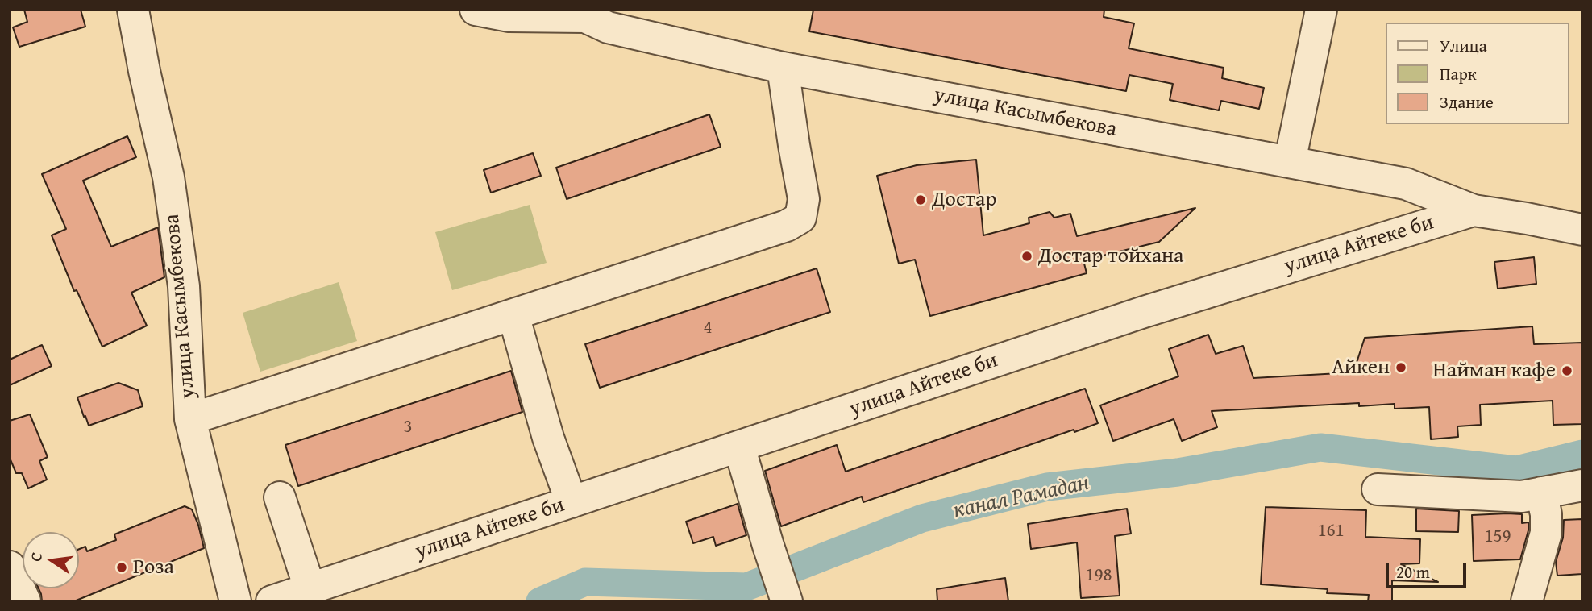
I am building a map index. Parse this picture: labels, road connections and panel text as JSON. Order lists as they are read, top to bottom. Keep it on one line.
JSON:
{"streets":{"street":["улица Касымбекова","улица Айтеке би"]},"crossings":[["улица Касымбекова","улица Айтеке би"]],"water":["канал Рамадан"],"places":["Достар","Достар тойхана","Айкен","Найман кафе","Роза"],"house_numbers":["4","3","161","159","198"],"legend":["Улица","Парк","Здание"],"scale_bar":"20 m","north":"left"}
